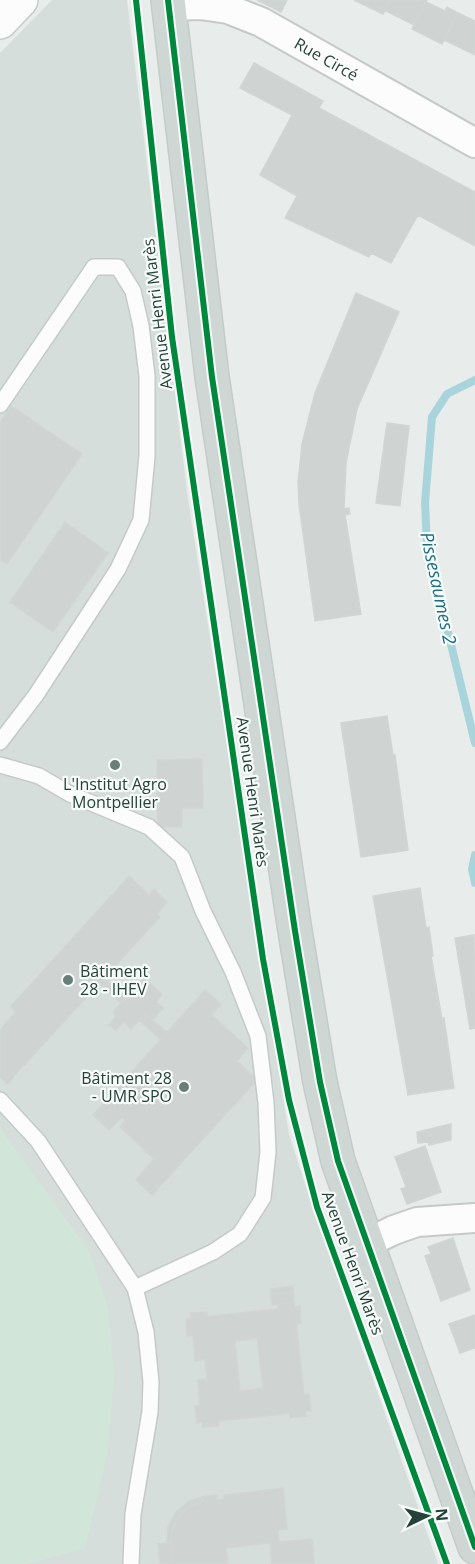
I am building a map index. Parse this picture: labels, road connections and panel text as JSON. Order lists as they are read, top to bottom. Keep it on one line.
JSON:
{"streets":{"main road":["Avenue Henri Marès"],"street":["Rue Circé"]},"crossings":[["Rue Circé","Avenue Henri Marès"]],"water":["Pissesaumes 2"],"places":["L'Institut Agro Montpellier","Bâtiment 28 - IHEV","Bâtiment 28 - UMR SPO"],"north":"right"}
